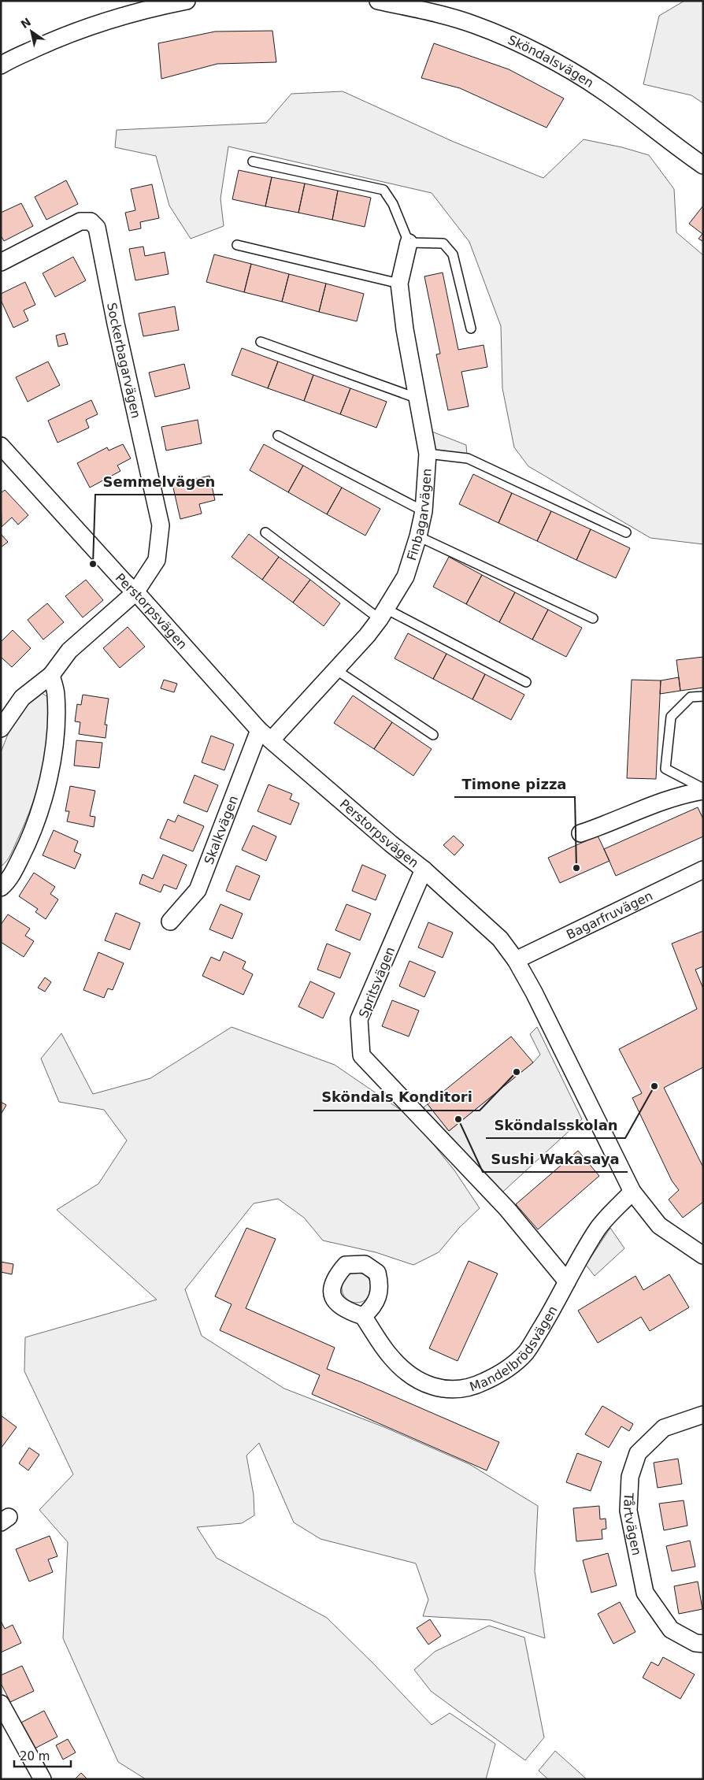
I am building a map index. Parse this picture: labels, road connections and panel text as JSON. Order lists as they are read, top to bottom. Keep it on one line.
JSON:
{"streets":{"street":["Sköndalsvägen","Sockerbagarvägen","Finbagarvägen","Perstorpsvägen","Skalkvägen","Bagarfruvägen","Spritsvägen","Mandelbrödsvägen","Tårtvägen"]},"crossings":[["Sockerbagarvägen","Perstorpsvägen"],["Finbagarvägen","Perstorpsvägen"],["Finbagarvägen","Skalkvägen"],["Perstorpsvägen","Skalkvägen"],["Perstorpsvägen","Bagarfruvägen"],["Perstorpsvägen","Spritsvägen"],["Perstorpsvägen","Mandelbrödsvägen"],["Spritsvägen","Mandelbrödsvägen"]],"places":["Semmelvägen","Timone pizza","Sköndals Konditori","Sköndalsskolan","Sushi Wakasaya"],"scale_bar":"20 m","north":"top left"}
